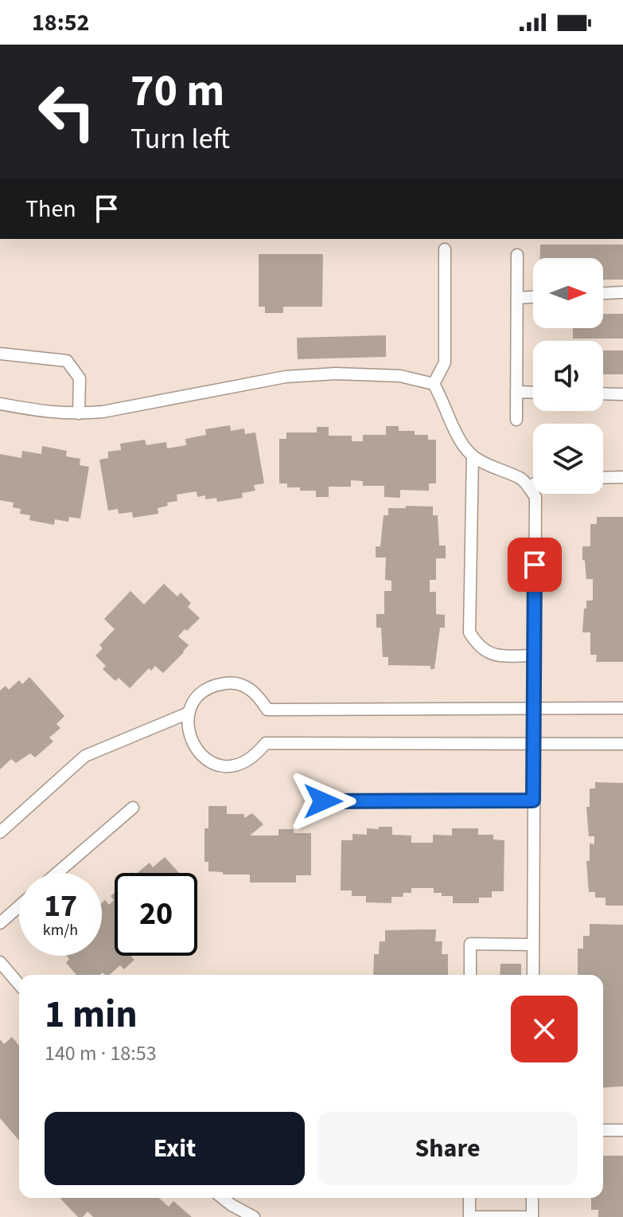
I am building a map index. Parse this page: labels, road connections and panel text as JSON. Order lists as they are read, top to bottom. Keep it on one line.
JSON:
{"north":"right","page":{"status":"18:52","turn":["70 m","Turn left"],"then":"Then","speed":"17 km/h","limit":"20","heading":["1 min","140 m · 18:53"],"buttons":["Exit","Share"]}}
